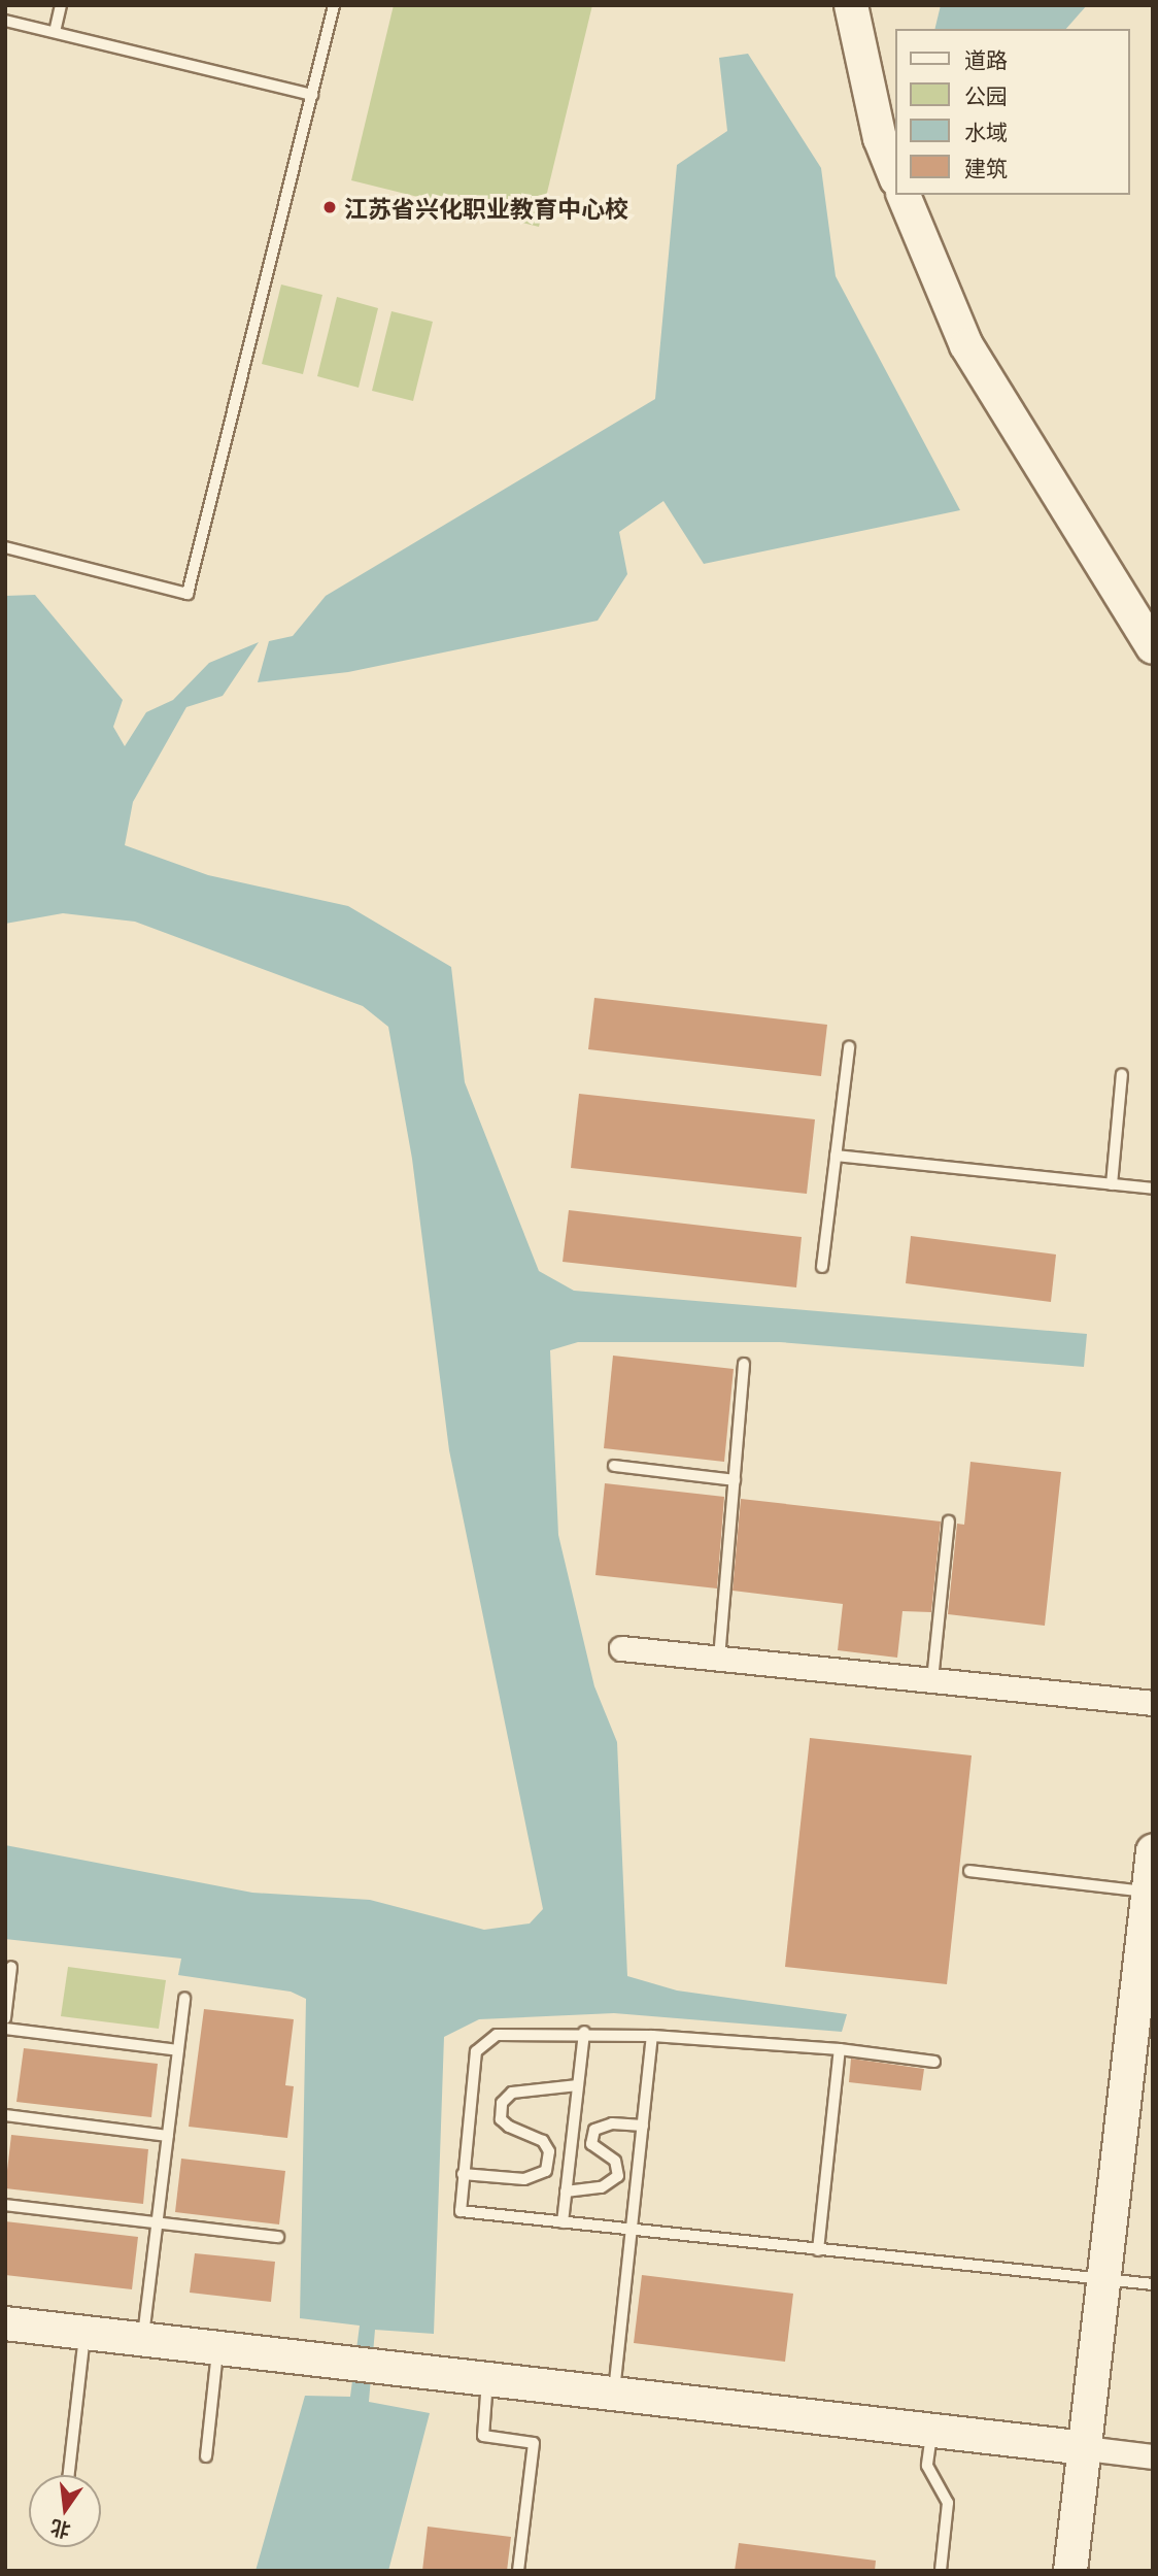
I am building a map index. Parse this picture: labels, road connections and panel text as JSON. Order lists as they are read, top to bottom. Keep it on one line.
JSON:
{"places":["江苏省兴化职业教育中心校"],"legend":["道路","公园","水域","建筑"],"north":"bottom"}
